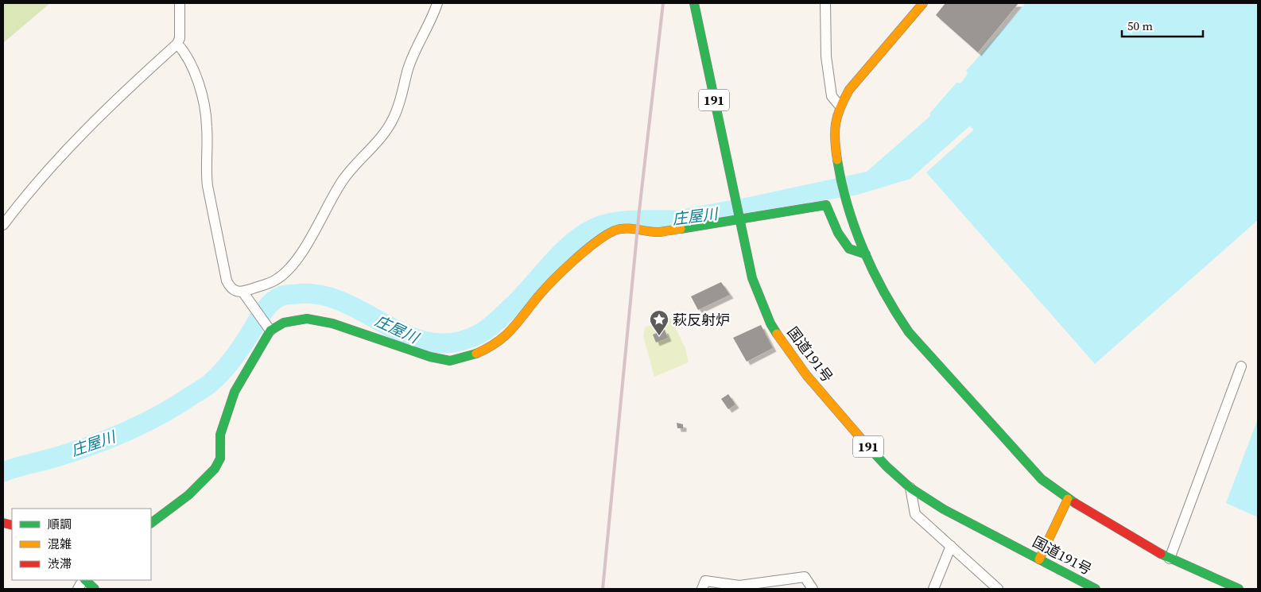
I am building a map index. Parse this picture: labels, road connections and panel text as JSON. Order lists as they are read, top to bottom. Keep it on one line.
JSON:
{"streets":{"main road":["191","国道191号"]},"water":["庄屋川"],"places":{"place":["萩反射炉"]},"legend":["順調","混雑","渋滞"],"scale_bar":"50 m"}
